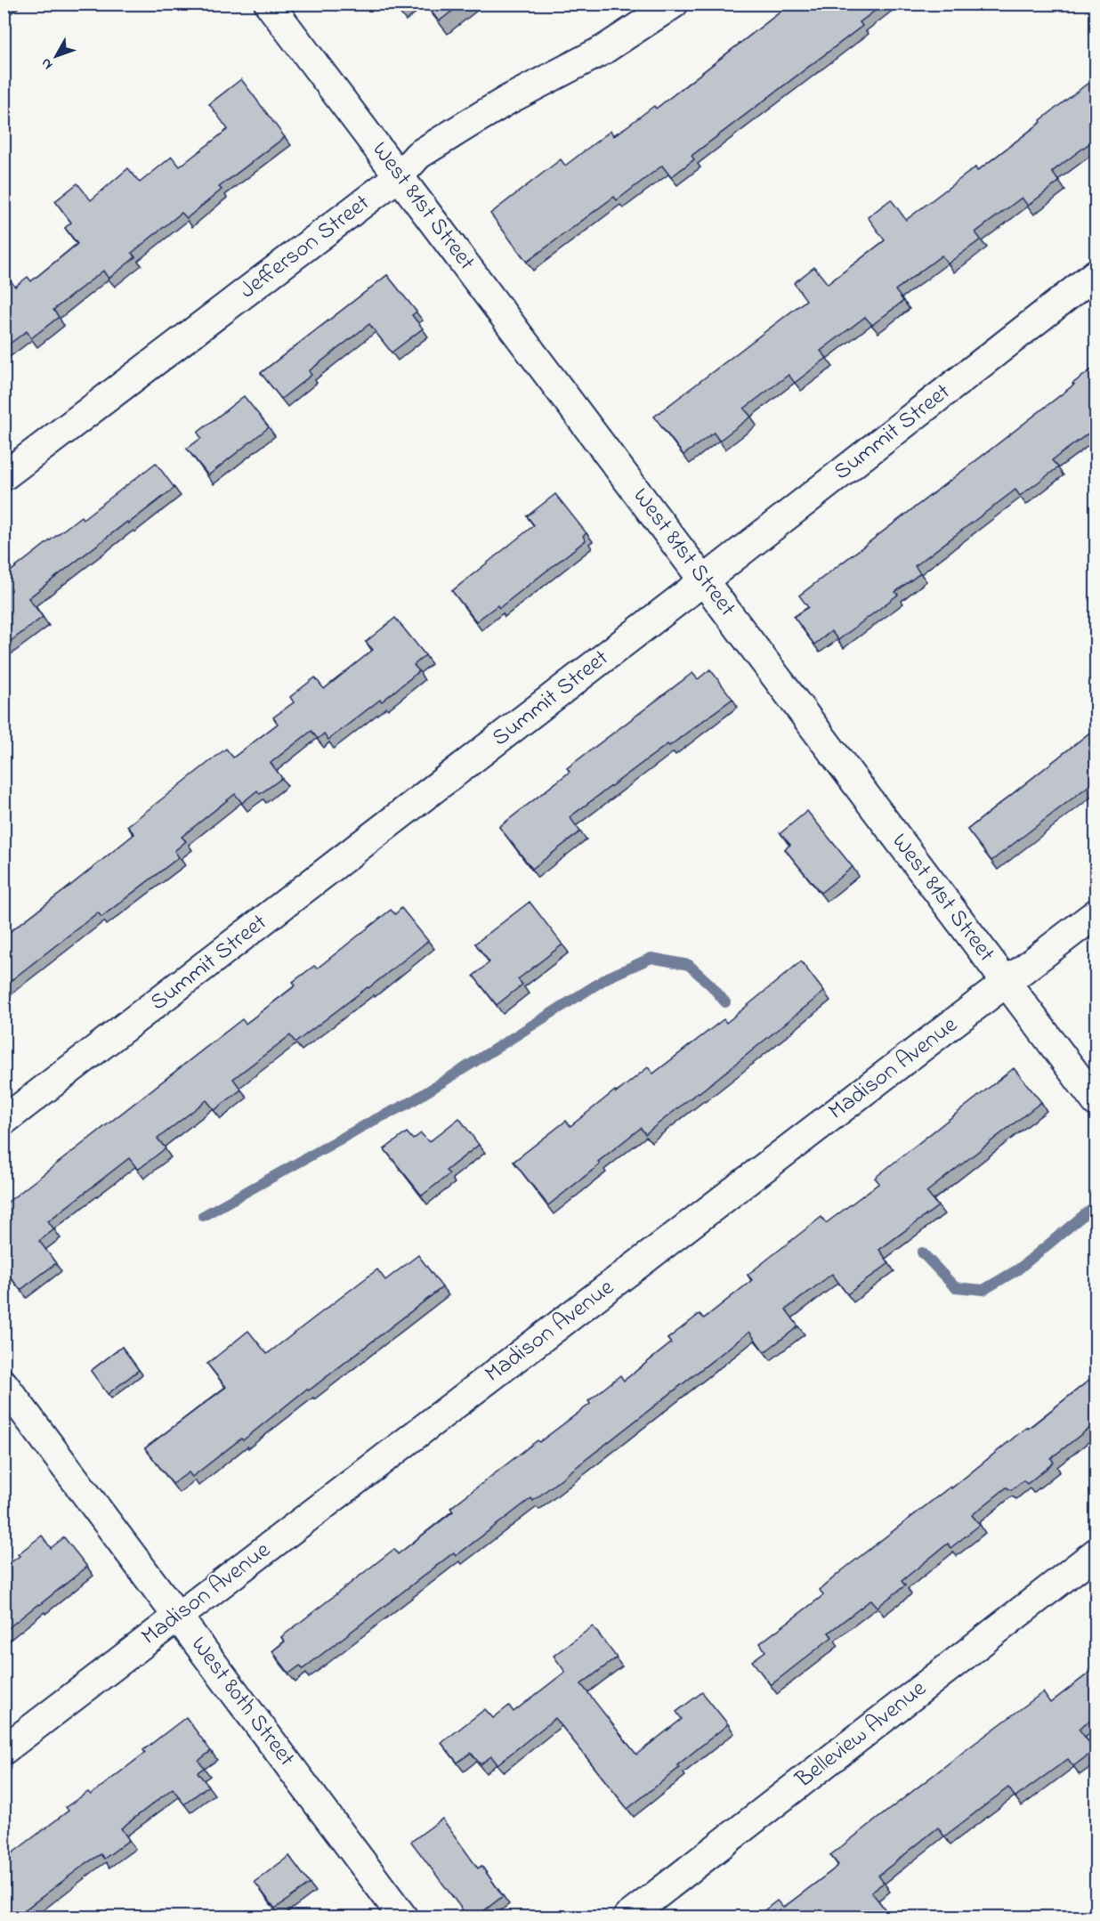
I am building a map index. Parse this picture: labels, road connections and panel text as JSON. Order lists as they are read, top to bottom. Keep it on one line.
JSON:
{"streets":{"street":["West 81st Street","Jefferson Street","Summit Street","Madison Avenue","West 80th Street","Belleview Avenue"]},"crossings":[["West 81st Street","Jefferson Street"],["West 81st Street","Summit Street"],["West 81st Street","Madison Avenue"],["Madison Avenue","West 80th Street"]],"north":"bottom left"}
